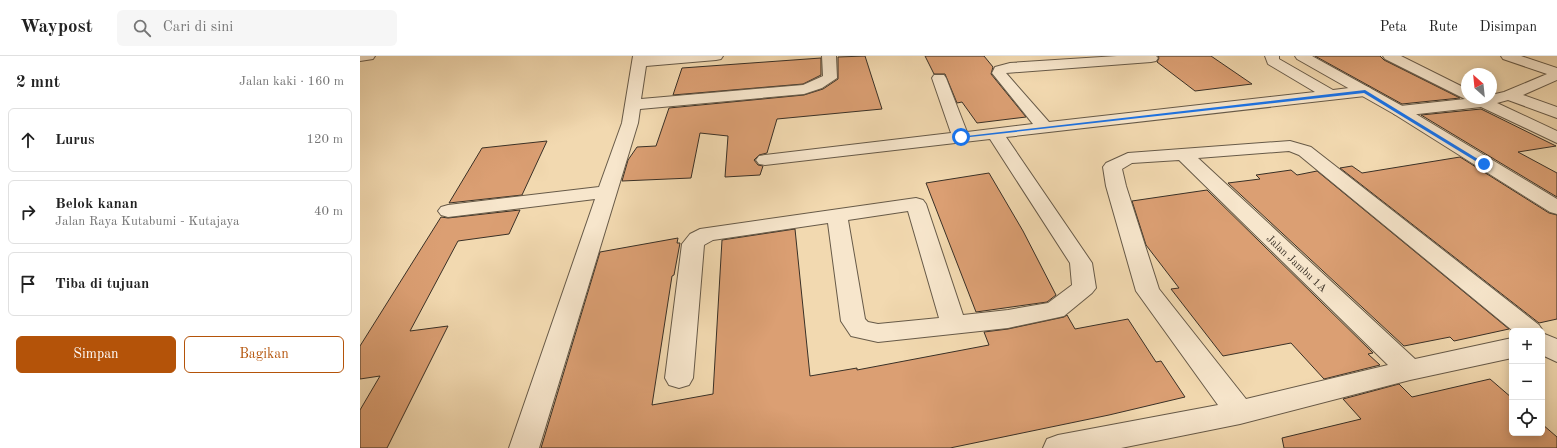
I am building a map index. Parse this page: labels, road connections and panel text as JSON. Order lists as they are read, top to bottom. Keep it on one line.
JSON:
{"streets":{"street":["Jalan Jambu 1A"]},"north":"top left","page":{"header":"Waypost","search":"Cari di sini","nav":["Peta","Rute","Disimpan"],"heading":["2 mnt","Jalan kaki · 160 m"],"list":[["Lurus","120 m"],["Belok kanan","Jalan Raya Kutabumi - Kutajaya","40 m"],"Tiba di tujuan"],"buttons":["Simpan","Bagikan"],"map_buttons":["+","−"]}}
